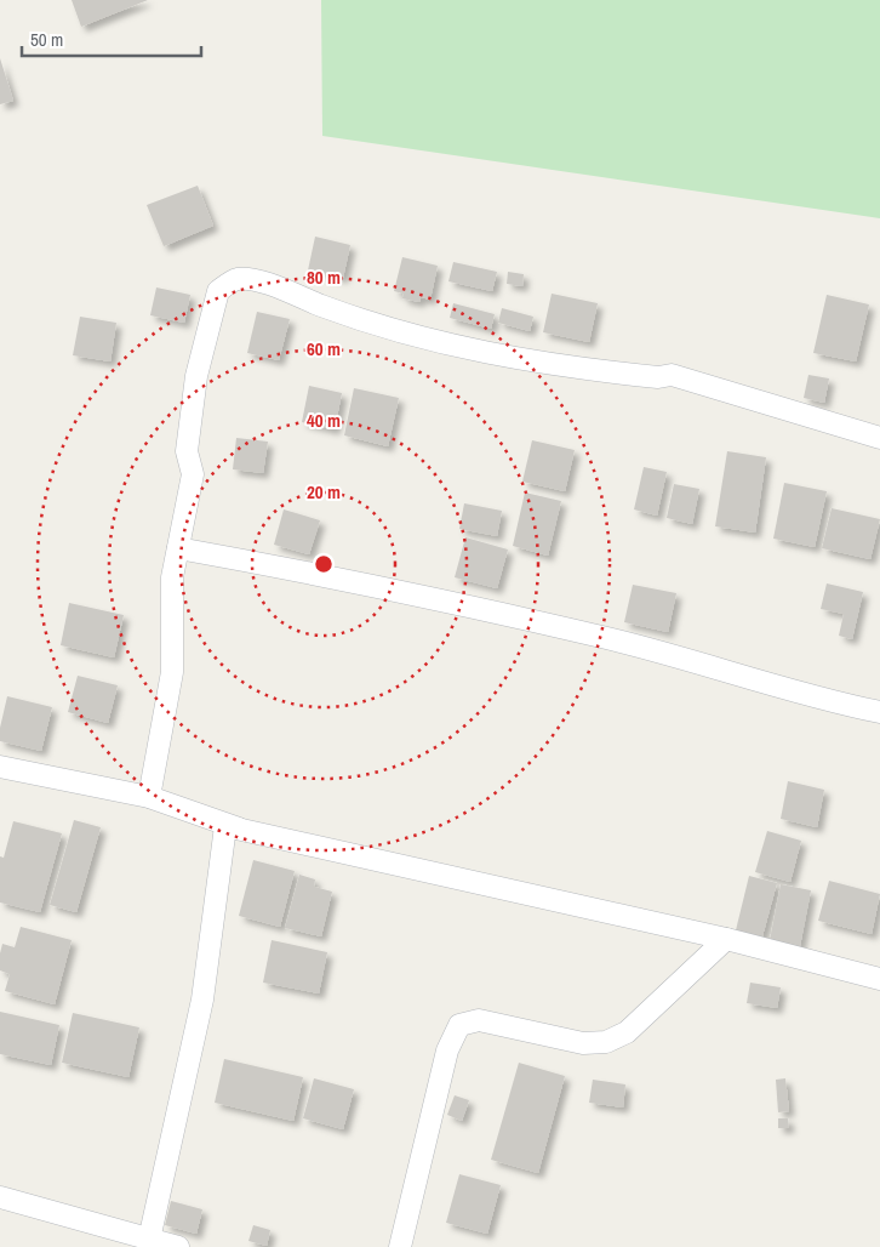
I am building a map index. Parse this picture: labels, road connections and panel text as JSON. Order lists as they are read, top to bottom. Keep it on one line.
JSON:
{"scale_bar":"50 m","rings":["80 m","60 m","40 m","20 m"]}
